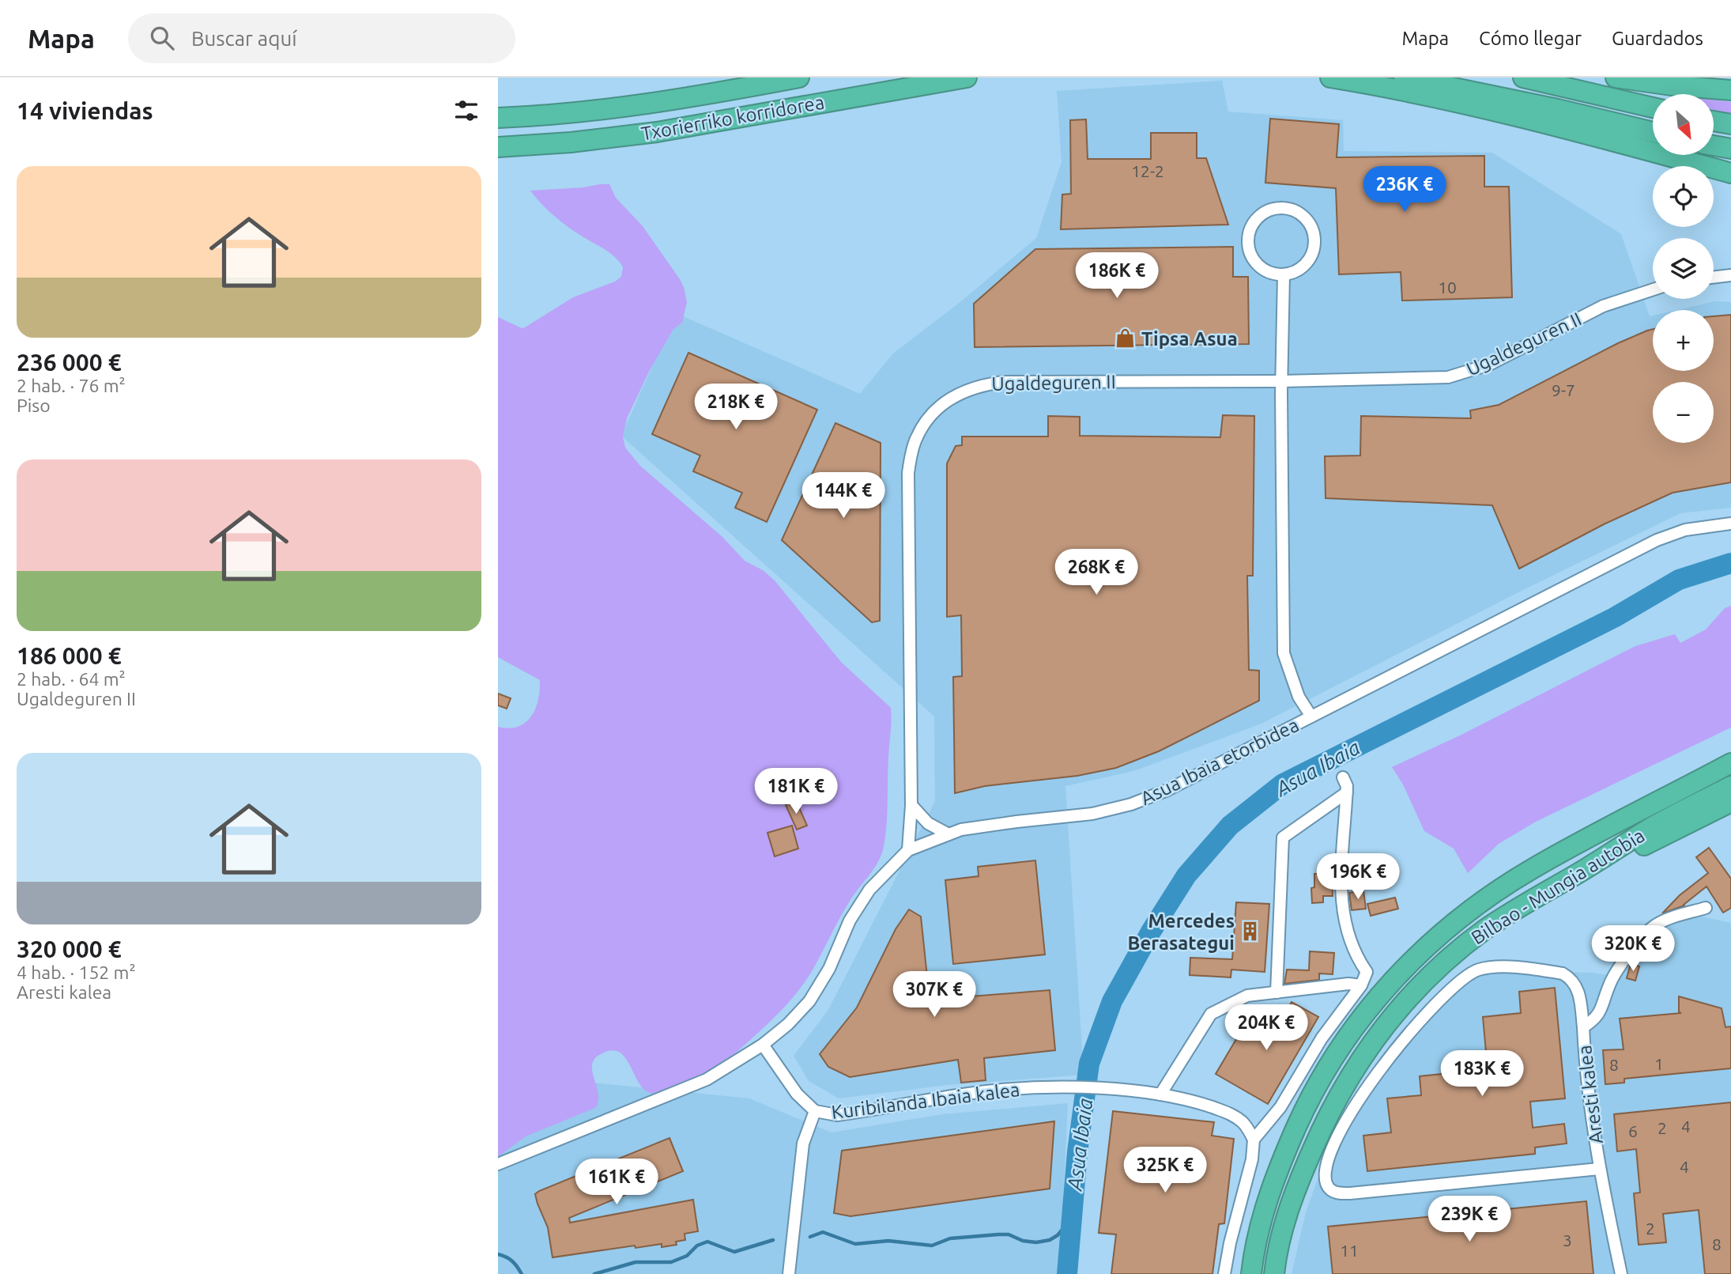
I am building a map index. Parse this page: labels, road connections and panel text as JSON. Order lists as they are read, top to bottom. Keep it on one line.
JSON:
{"streets":{"highway":["Txorierriko korridorea","Bilbao - Mungia autobia"],"street":["Ugaldeguren II","Asua Ibaia etorbidea","Aresti kalea","Kuribilanda Ibaia kalea"]},"crossings":[["Ugaldeguren II","Asua Ibaia etorbidea"]],"water":["Asua Ibaia"],"places":{"shop":["Tipsa Asua"],"building":["Mercedes Berasategui"]},"house_numbers":["12-2","10","9-7","1","8","4","2","6","4","2","3","8","11"],"north":"bottom right","page":{"header":"Mapa","search":"Buscar aquí","nav":["Mapa","Cómo llegar","Guardados"],"heading":"14 viviendas","map_buttons":["+","−"],"list":[{"name":"236 000 €","note":"2 hab. · 76 m² · Piso"},{"name":"186 000 €","note":"2 hab. · 64 m² · Ugaldeguren II"},{"name":"320 000 €","note":"4 hab. · 152 m² · Aresti kalea"}],"price":["236K €","186K €","218K €","144K €","268K €","181K €","196K €","320K €","307K €","204K €","183K €","325K €","161K €","239K €"]}}
